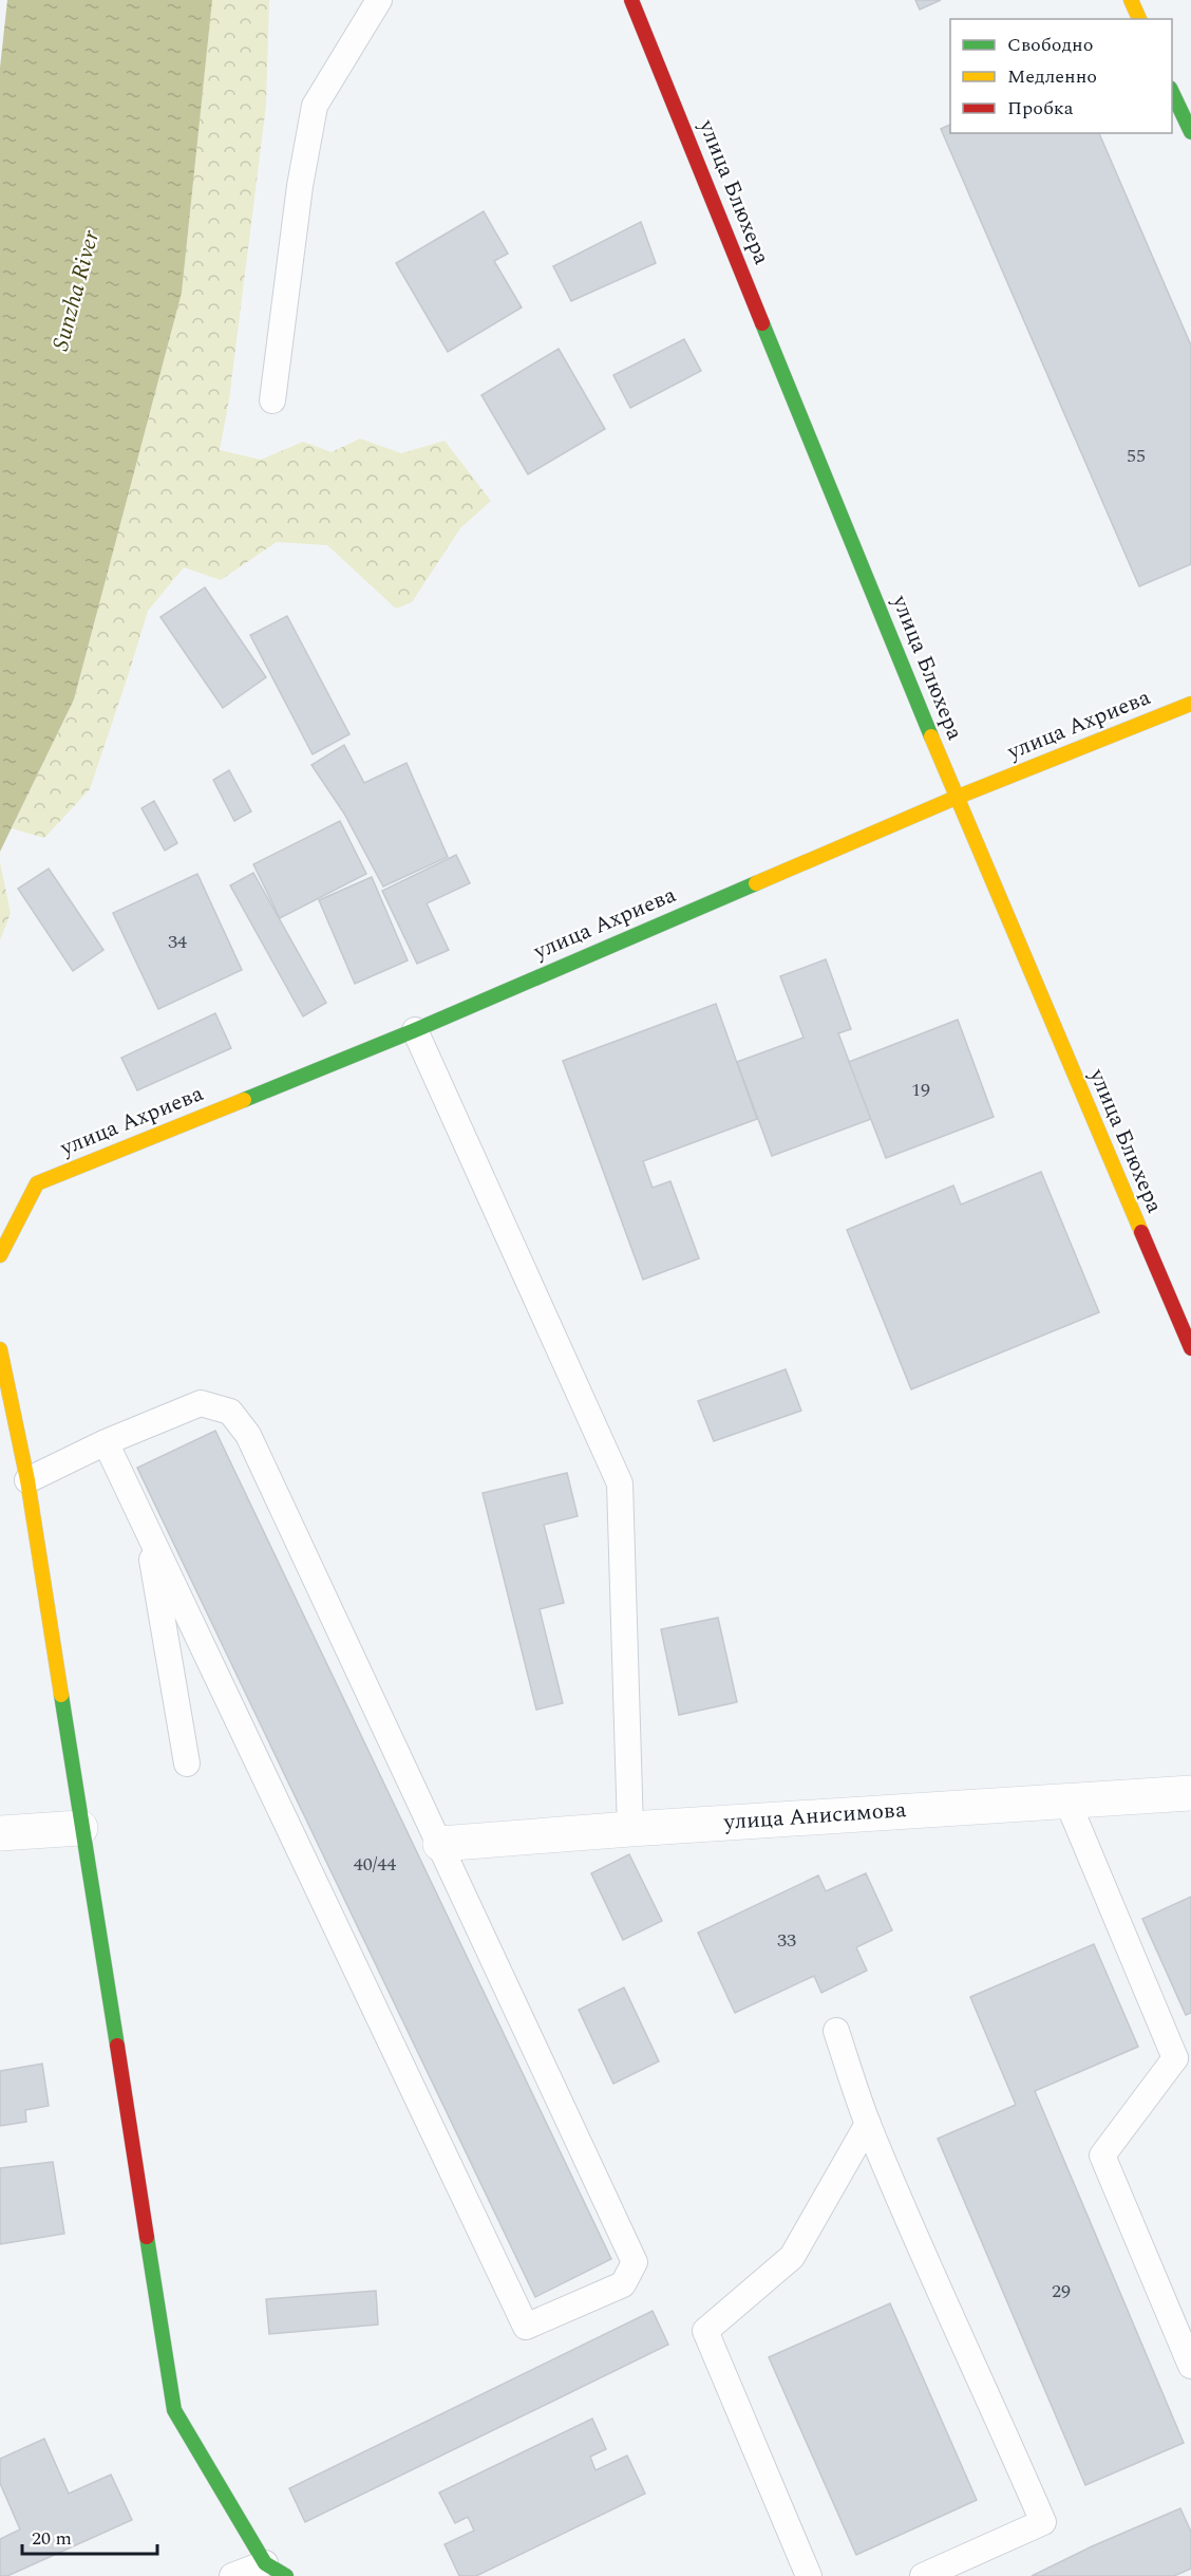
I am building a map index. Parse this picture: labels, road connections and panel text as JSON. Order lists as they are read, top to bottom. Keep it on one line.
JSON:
{"streets":{"street":["улица Блюхера","улица Ахриева","улица Анисимова"]},"crossings":[["улица Блюхера","улица Ахриева"]],"water":["Sunzha River"],"house_numbers":["55","34","19","40/44","33","29"],"legend":["Свободно","Медленно","Пробка"],"scale_bar":"20 m"}
